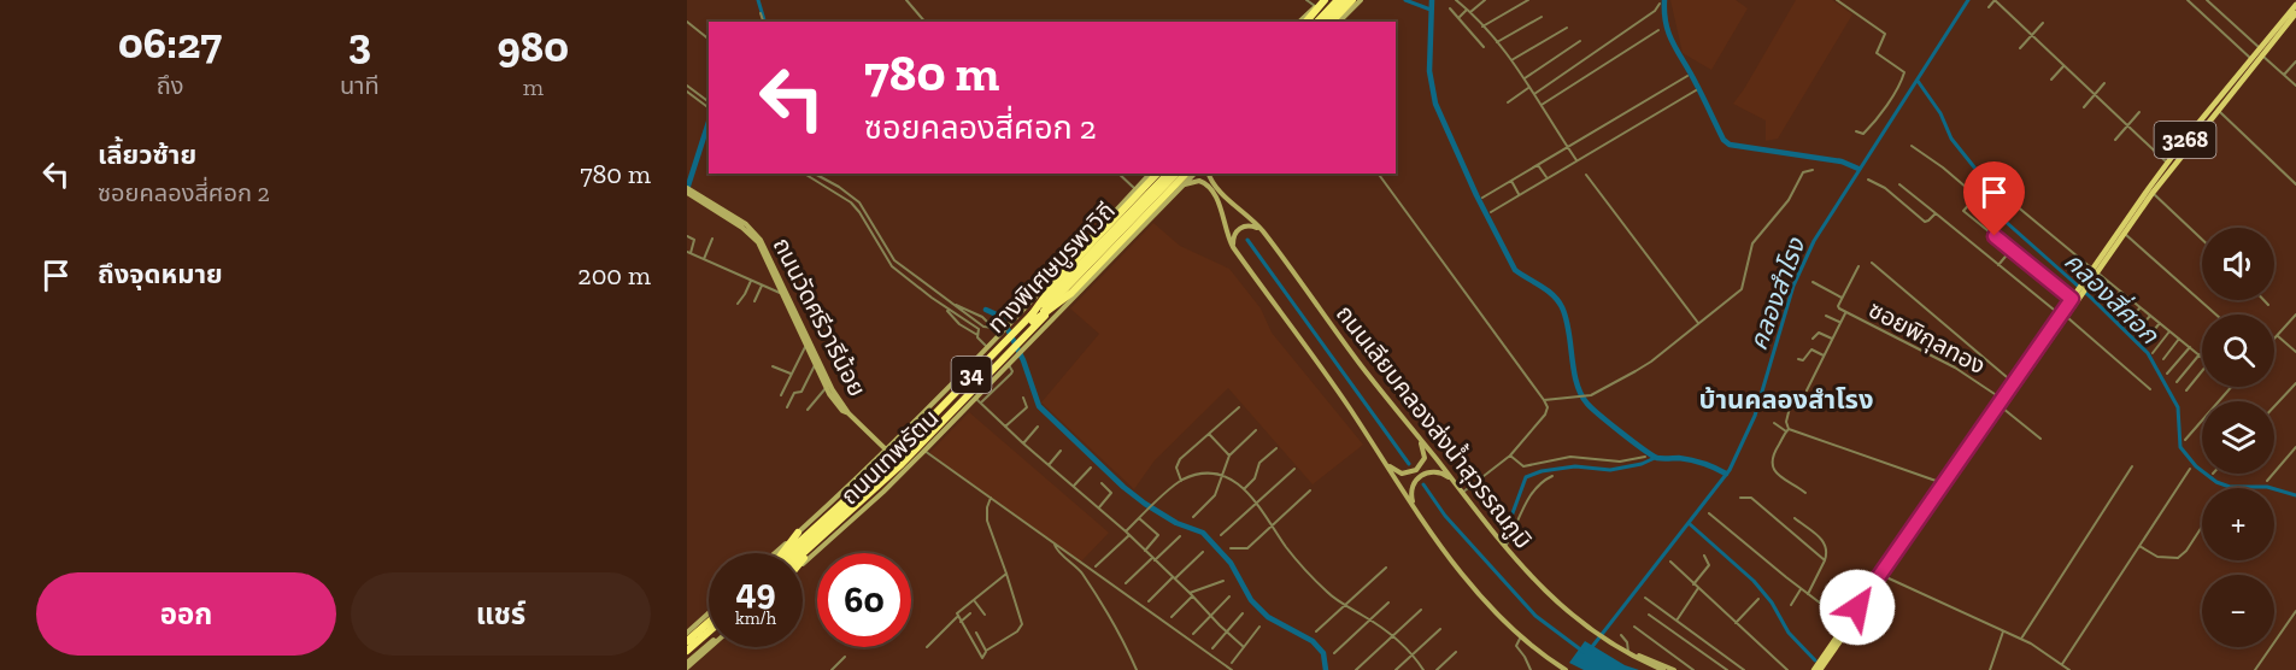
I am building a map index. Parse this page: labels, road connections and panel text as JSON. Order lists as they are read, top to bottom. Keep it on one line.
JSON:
{"streets":{"highway":["ทางพิเศษบูรพาวิถี","34","ถนนเทพรัตน"],"main road":["3268","ถนนวัดศรีวารีน้อย","ถนนเลียบคลองส่งน้ำสุวรรณภูมิ"],"street":["ซอยพิกุลทอง"]},"crossings":[["3268","ซอยพิกุลทอง"],["ถนนวัดศรีวารีน้อย","ถนนเทพรัตน"]],"districts":["บ้านคลองสำโรง"],"water":["คลองสำโรง","คลองสี่ศอก"],"page":{"eta":["06:27","ถึง","3","นาที","980","m"],"turn":["780 m","ซอยคลองสี่ศอก 2"],"list":[{"name":"เลี้ยวซ้าย","note":"ซอยคลองสี่ศอก 2","value":"780 m"},{"name":"ถึงจุดหมาย","value":"200 m"}],"map_buttons":["+","−"],"speed":"49 km/h","limit":"60","buttons":["ออก","แชร์"]}}
